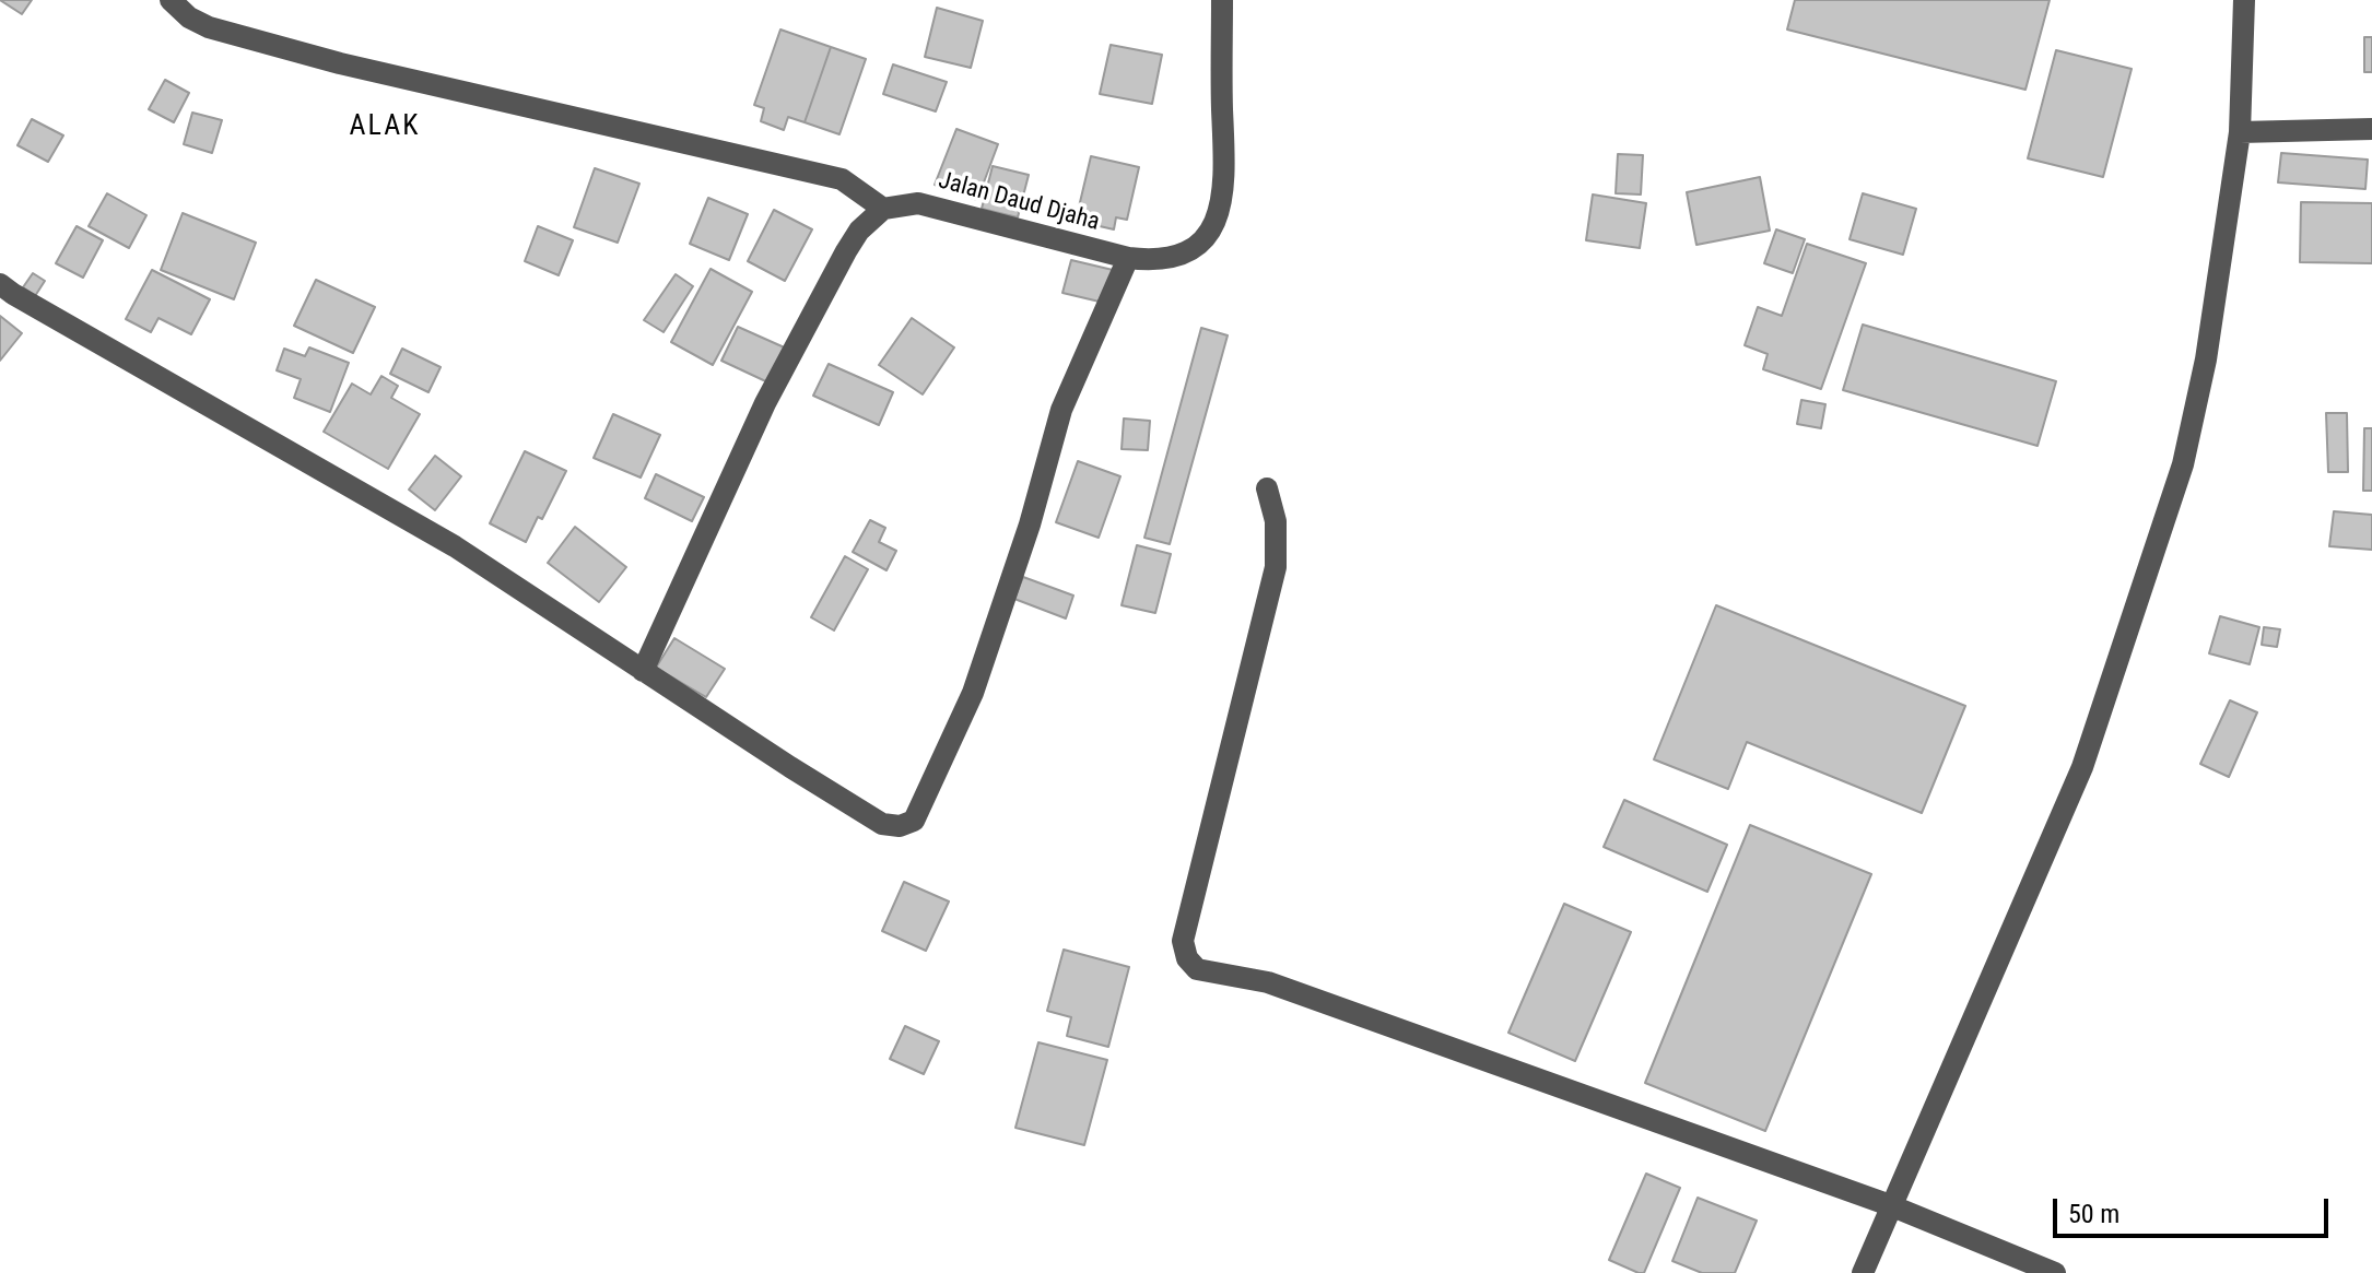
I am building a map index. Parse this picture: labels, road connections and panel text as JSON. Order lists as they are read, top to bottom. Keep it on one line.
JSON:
{"streets":{"street":["Jalan Daud Djaha"]},"districts":["ALAK"],"scale_bar":"50 m"}
